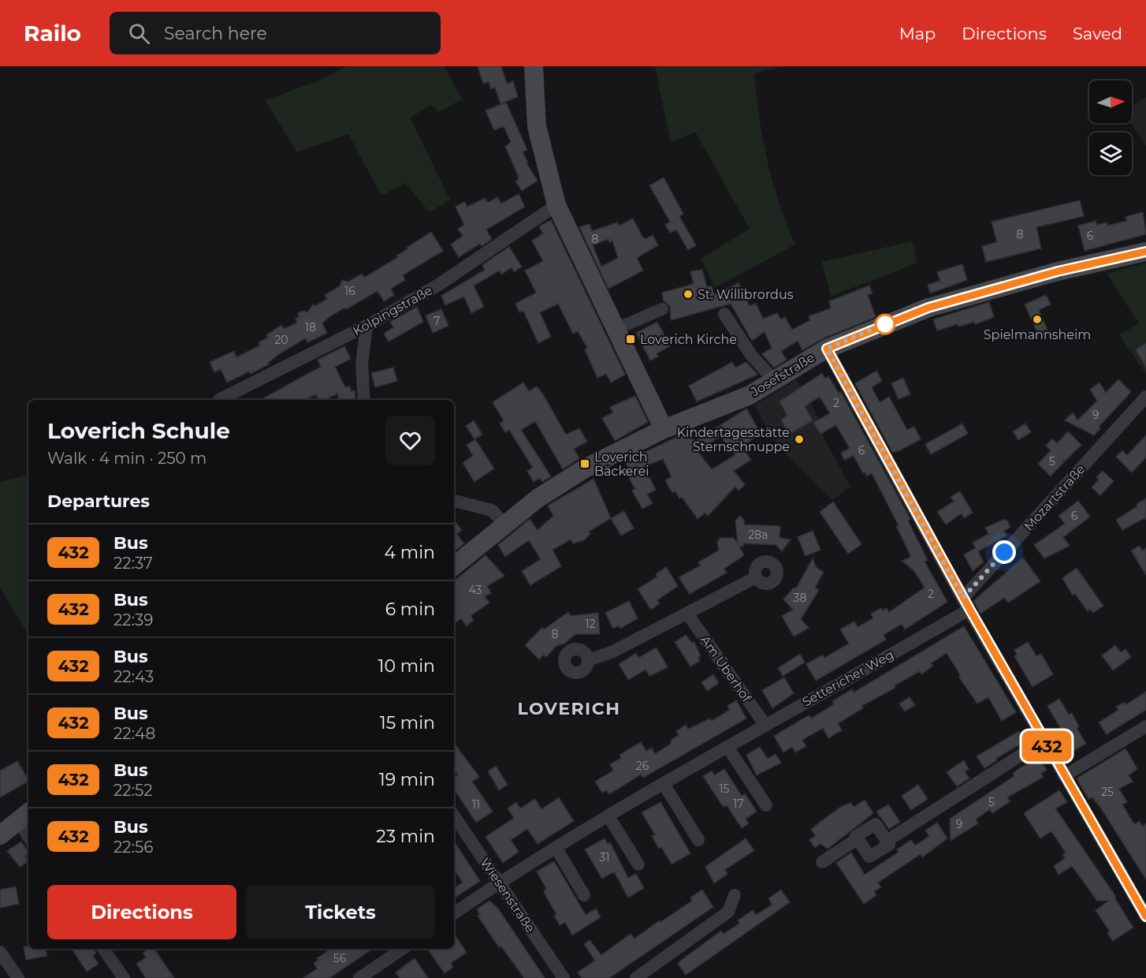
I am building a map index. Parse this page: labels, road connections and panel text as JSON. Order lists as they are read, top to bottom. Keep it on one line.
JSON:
{"streets":{"street":["Kolpingstraße","Josefstraße","Mozartstraße","Am Überhof","Settericher Weg","Wiesenstraße"]},"crossings":[["Mozartstraße","Settericher Weg"],["Am Überhof","Settericher Weg"],["Settericher Weg","Wiesenstraße"]],"districts":["LOVERICH"],"places":{"other":["St. Willibrordus","Spielmannsheim","Kindertagesstätte Sternschnuppe"],"transit":["Loverich Kirche","Loverich Bäckerei"]},"lines":["bus line 432"],"house_numbers":["8","6","8","16","7","18","20","2","9","6","5","6","28a","43","2","38","12","8","26","15","25","5","17","11","9","31","56"],"north":"right","page":{"header":"Railo","search":"Search here","nav":["Map","Directions","Saved"],"on_map":"432","heading":[["Loverich Schule","Walk · 4 min · 250 m"],"Departures"],"list":[{"mark":"432","name":"Bus","note":"22:37","value":"4 min"},{"mark":"432","name":"Bus","note":"22:39","value":"6 min"},{"mark":"432","name":"Bus","note":"22:43","value":"10 min"},{"mark":"432","name":"Bus","note":"22:48","value":"15 min"},{"mark":"432","name":"Bus","note":"22:52","value":"19 min"},{"mark":"432","name":"Bus","note":"22:56","value":"23 min"}],"buttons":["Directions","Tickets"]}}
